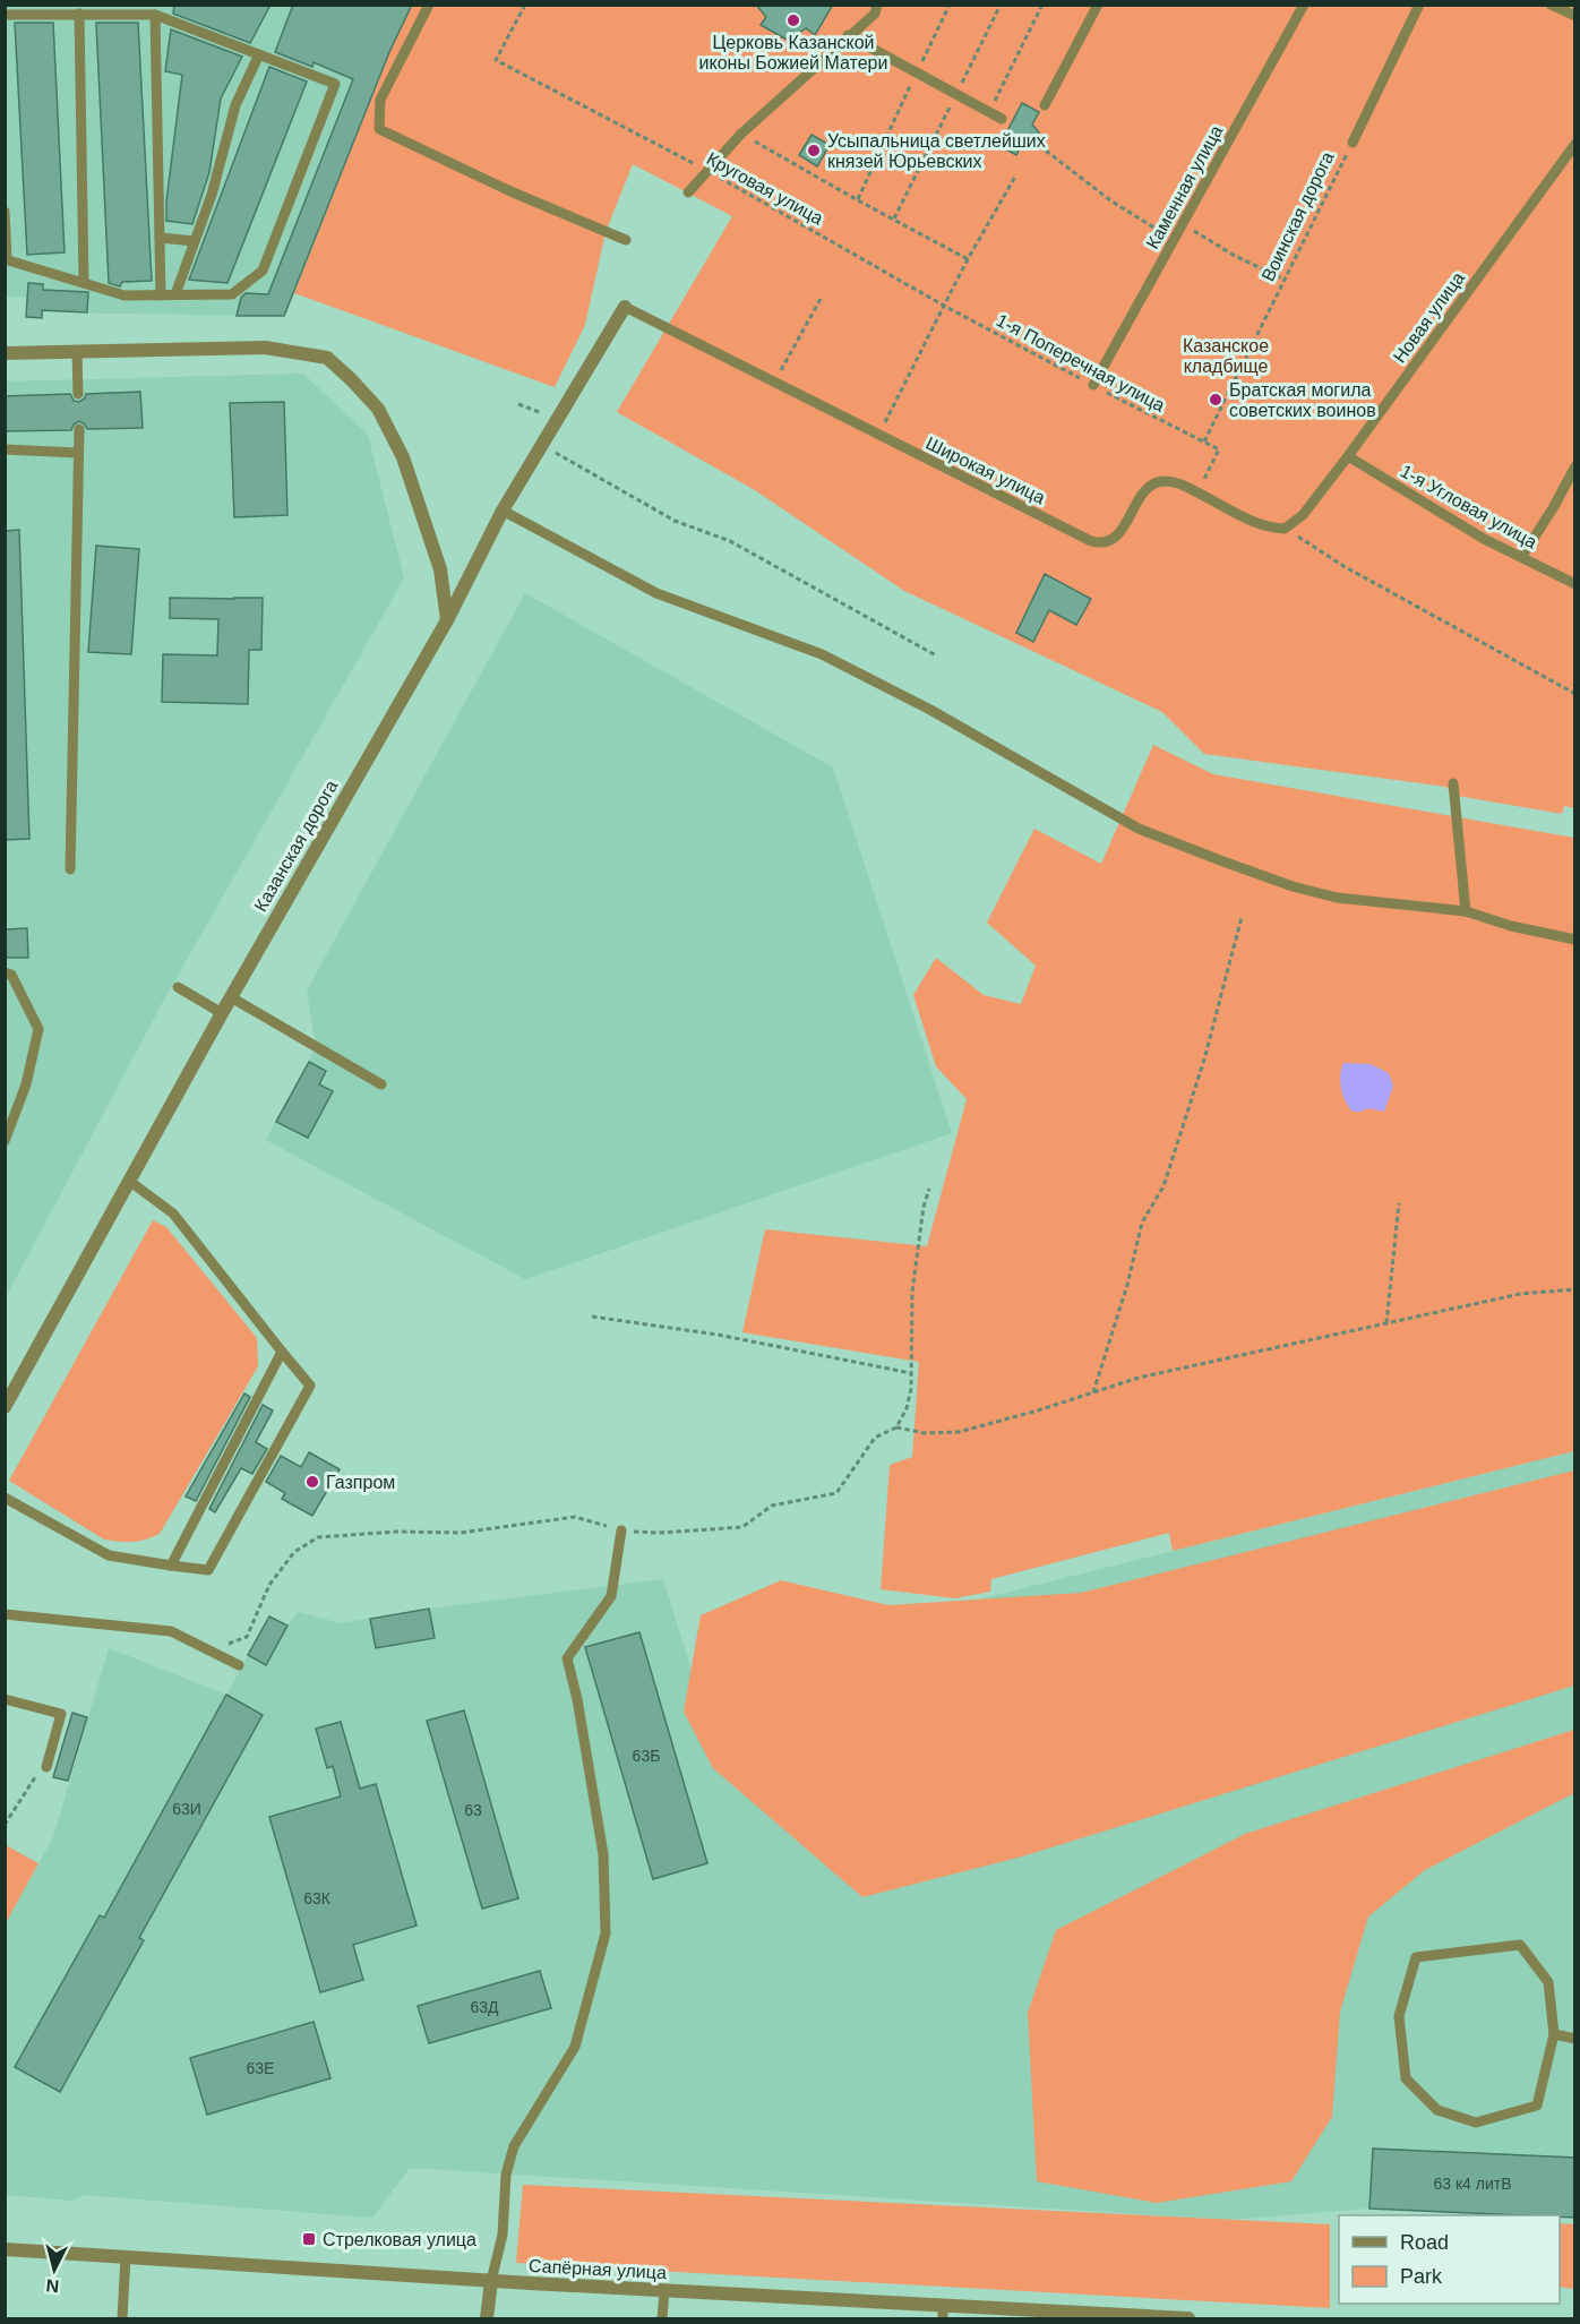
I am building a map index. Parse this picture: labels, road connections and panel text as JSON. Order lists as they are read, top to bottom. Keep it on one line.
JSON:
{"streets":{"street":["Казанская дорога","Сапёрная улица"],"lane":["Каменная улица","Воинская дорога","Новая улица","Широкая улица","1-я Угловая улица"],"path":["Круговая улица","1-я Поперечная улица"]},"crossings":[["Каменная улица","1-я Поперечная улица"],["Круговая улица","1-я Поперечная улица"],["Воинская дорога","1-я Поперечная улица"],["Новая улица","Широкая улица"],["Новая улица","1-я Угловая улица"],["Широкая улица","Казанская дорога"]],"parks":["Казанское кладбище"],"places":{"other":["Церковь Казанской иконы Божией Матери","Усыпальница светлейших князей Юрьевских","Братская могила советских воинов","Газпром"],"transit":["Стрелковая улица"]},"house_numbers":["63Б","63И","63","63К","63Д","63Е","63 к4 литВ"],"legend":["Road","Park"],"north":"bottom"}
